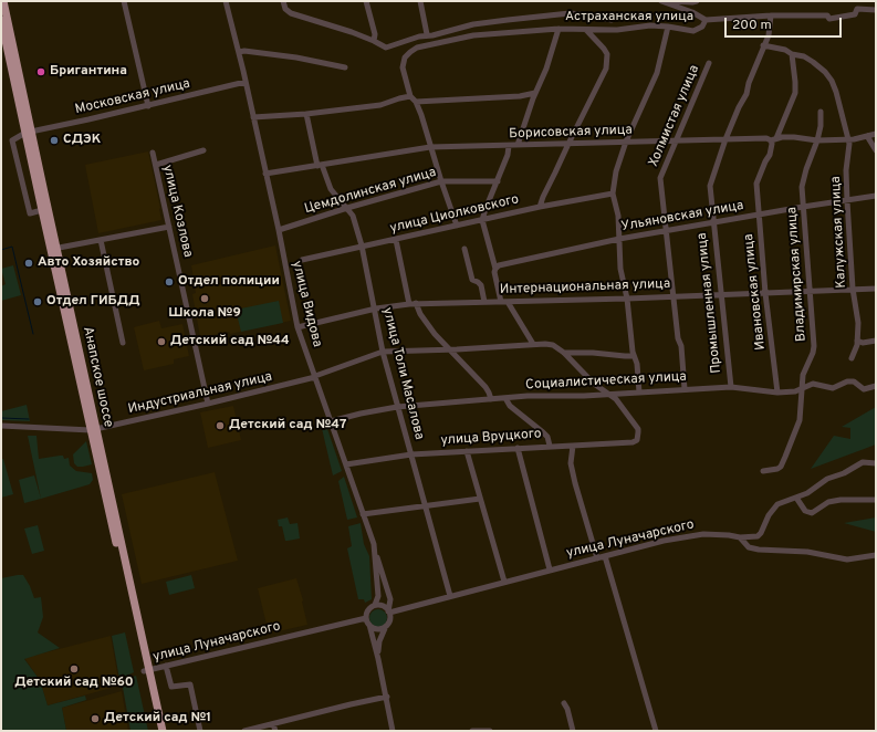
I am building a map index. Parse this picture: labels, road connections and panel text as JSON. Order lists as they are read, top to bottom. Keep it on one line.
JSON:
{"streets":{"highway":["Анапское шоссе"],"street":["Астраханская улица","Московская улица","Холмистая улица","Борисовская улица","Цемдолинская улица","улица Козлова","улица Циолковского","Ульяновская улица","Калужская улица","Владимирская улица","Интернациональная улица","Ивановская улица","Промышленная улица","улица Видова","улица Толи Масалова","Социалистическая улица","Индустриальная улица","улица Вруцкого","улица Луначарского"]},"crossings":[["Астраханская улица","Промышленная улица"],["Московская улица","улица Видова"],["Московская улица","Анапское шоссе"],["Холмистая улица","Борисовская улица"],["Холмистая улица","Ульяновская улица"],["Холмистая улица","Интернациональная улица"],["Холмистая улица","Социалистическая улица"],["Борисовская улица","Калужская улица"],["Борисовская улица","Владимирская улица"],["Борисовская улица","Ивановская улица"],["Борисовская улица","Промышленная улица"],["Борисовская улица","улица Видова"],["Борисовская улица","улица Толи Масалова"],["Цемдолинская улица","улица Видова"],["Цемдолинская улица","улица Толи Масалова"],["улица Козлова","Индустриальная улица"],["улица Циолковского","улица Толи Масалова"],["Ульяновская улица","Калужская улица"],["Ульяновская улица","Владимирская улица"],["Ульяновская улица","Ивановская улица"],["Ульяновская улица","Промышленная улица"],["Калужская улица","Интернациональная улица"],["Калужская улица","Ивановская улица"],["Калужская улица","Промышленная улица"],["Владимирская улица","Интернациональная улица"],["Владимирская улица","Социалистическая улица"],["Интернациональная улица","Ивановская улица"],["Интернациональная улица","Промышленная улица"],["Интернациональная улица","улица Видова"],["Интернациональная улица","улица Толи Масалова"],["Ивановская улица","Социалистическая улица"],["Промышленная улица","Социалистическая улица"],["улица Видова","Социалистическая улица"],["улица Видова","Индустриальная улица"],["улица Видова","улица Вруцкого"],["улица Видова","улица Луначарского"],["улица Толи Масалова","Социалистическая улица"],["улица Толи Масалова","Индустриальная улица"],["улица Толи Масалова","улица Вруцкого"],["улица Толи Масалова","улица Луначарского"],["Анапское шоссе","Индустриальная улица"],["Анапское шоссе","улица Луначарского"],["Социалистическая улица","улица Вруцкого"]],"places":["Бригантина","СДЭК","Авто Хозяйство","Отдел полиции","Школа №9","Отдел ГИБДД","Детский сад №44","Детский сад №47","Детский сад №60","Детский сад №1"],"scale_bar":"200 m"}
